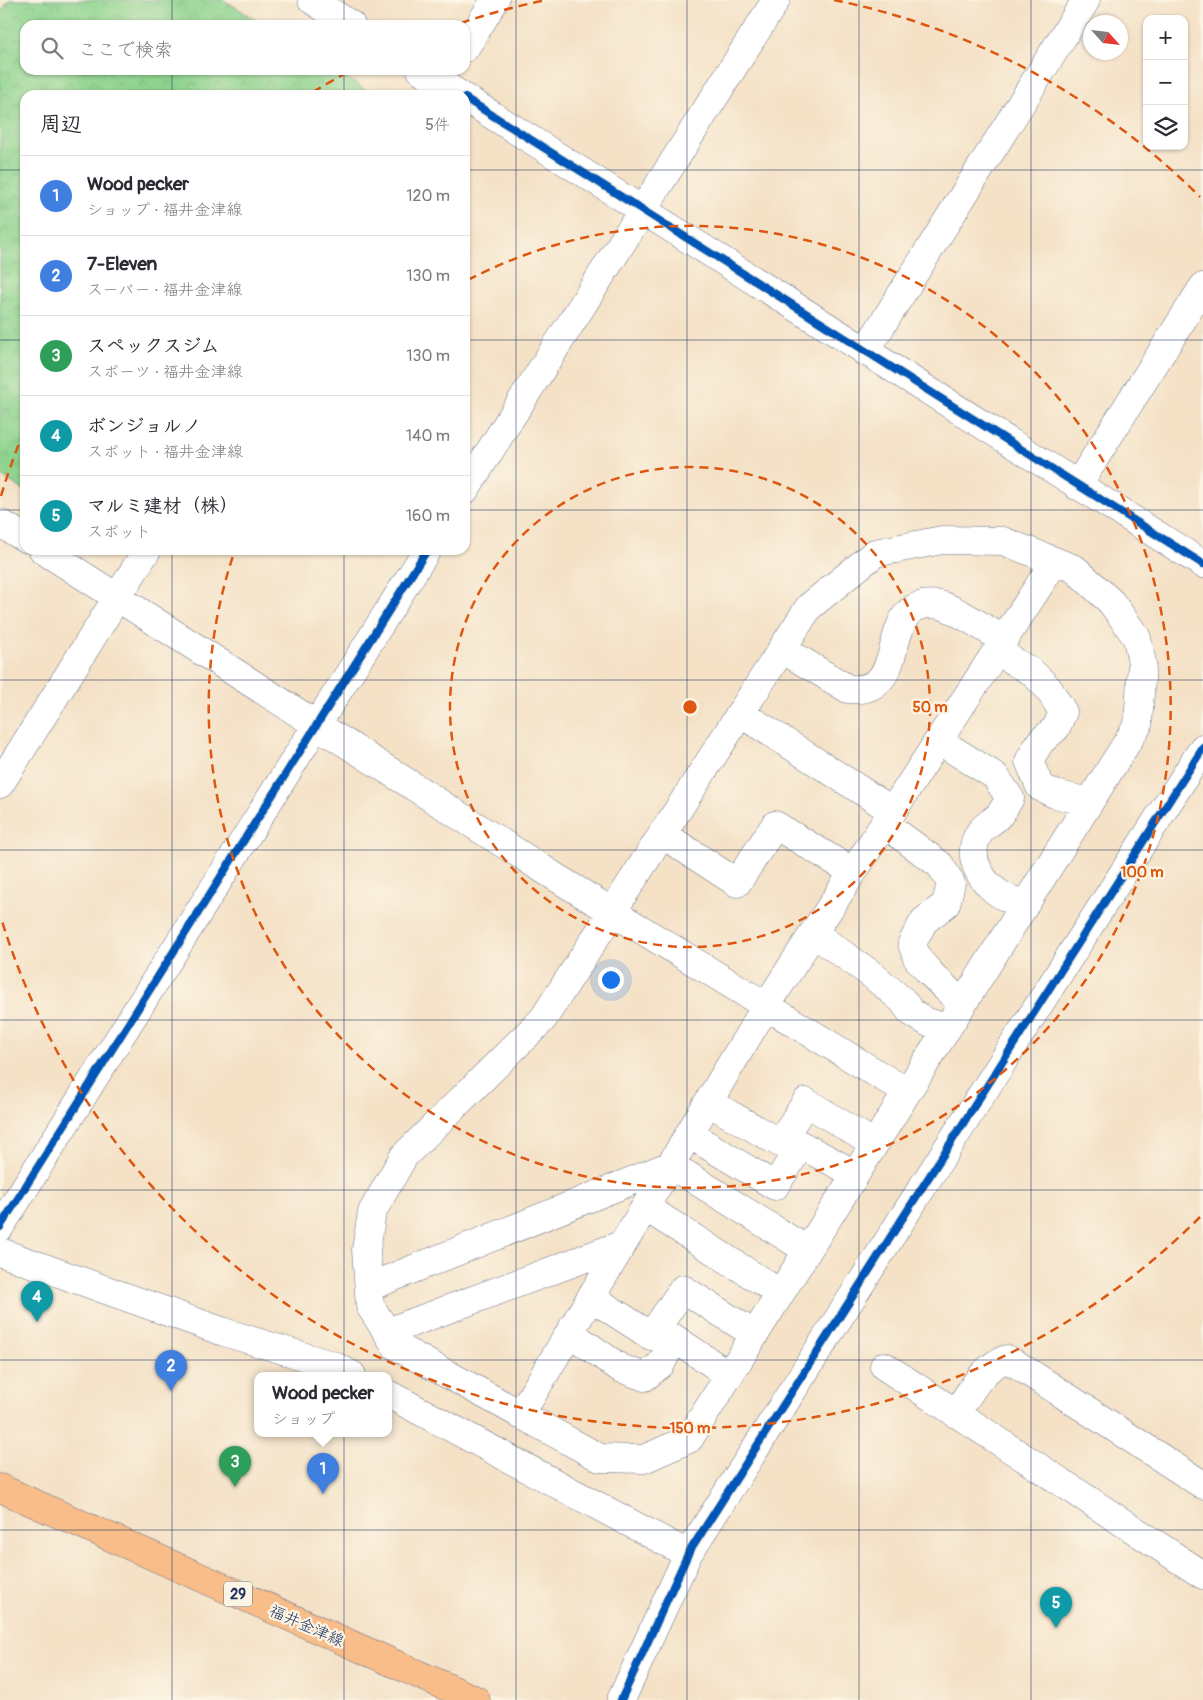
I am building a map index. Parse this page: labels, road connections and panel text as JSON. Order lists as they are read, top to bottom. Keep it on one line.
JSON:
{"streets":{"main road":["29","福井金津線"]},"north":"bottom right","page":{"map_buttons":["+","−"],"search":"ここで検索","heading":["周辺","5件"],"list":[{"mark":"1","name":"Wood pecker","note":"ショップ · 福井金津線","value":"120 m"},{"mark":"2","name":"7-Eleven","note":"スーパー · 福井金津線","value":"130 m"},{"mark":"3","name":"スペックスジム","note":"スポーツ · 福井金津線","value":"130 m"},{"mark":"4","name":"ボンジョルノ","note":"スポット · 福井金津線","value":"140 m"},{"mark":"5","name":"マルミ建材（株）","note":"スポット","value":"160 m"}],"pins":["4","2","3","1","5"],"popup":["Wood pecker","ショップ"]},"rings":["50 m","100 m","150 m"]}
